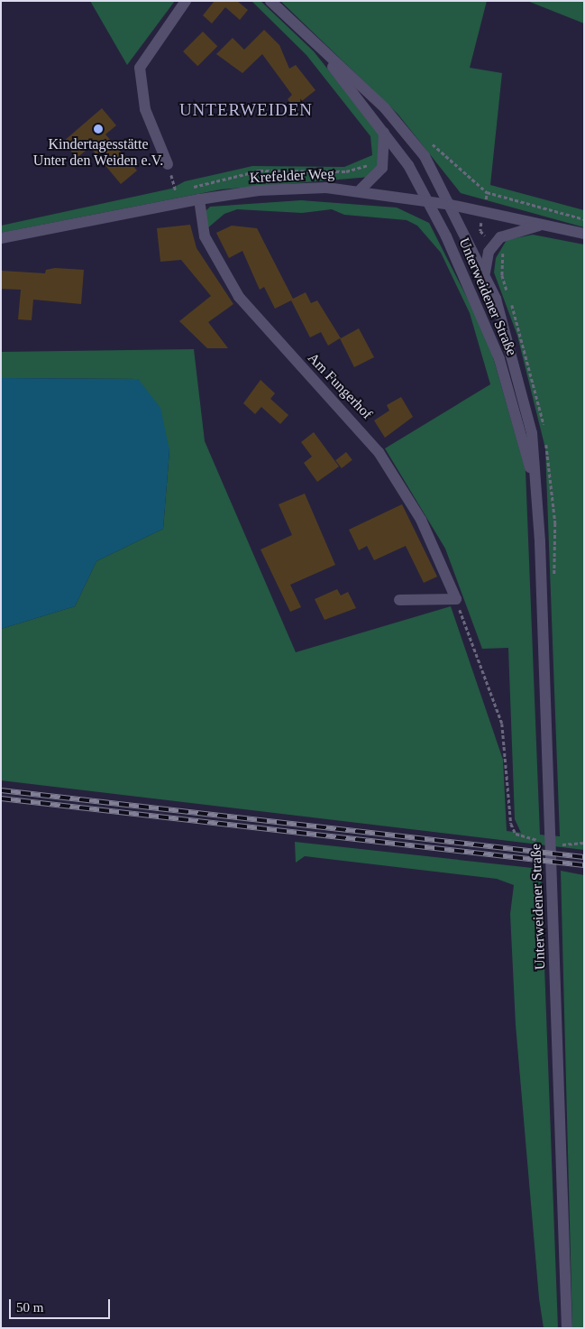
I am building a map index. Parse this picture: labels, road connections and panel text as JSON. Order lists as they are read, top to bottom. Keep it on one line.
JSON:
{"streets":{"street":["Krefelder Weg","Unterweidener Straße","Am Fungerhof"]},"crossings":[["Krefelder Weg","Unterweidener Straße"],["Krefelder Weg","Am Fungerhof"]],"districts":["UNTERWEIDEN"],"places":["Kindertagesstätte Unter den Weiden e.V."],"scale_bar":"50 m"}
